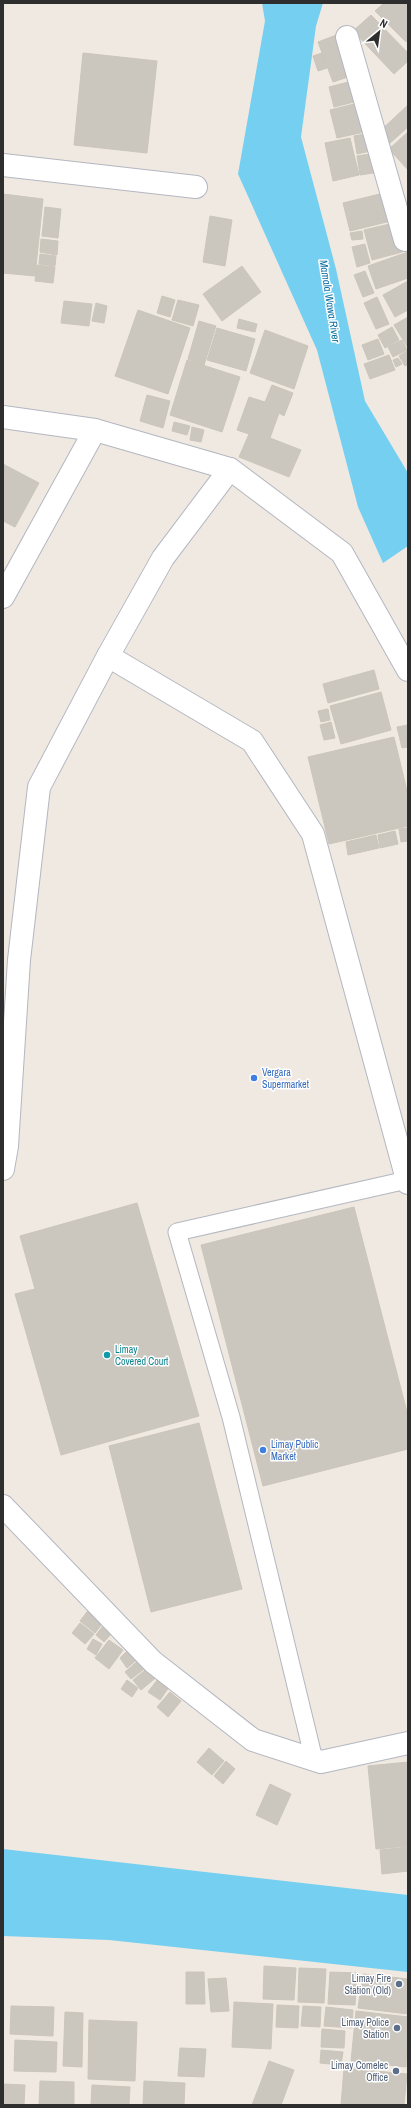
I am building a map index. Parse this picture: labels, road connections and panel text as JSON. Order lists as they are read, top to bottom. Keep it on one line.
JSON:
{"water":["Mamala Wawa River"],"places":["Vergara Supermarket","Limay Covered Court","Limay Public Market","Limay Fire Station (Old)","Limay Police Station","Limay Comelec Office"],"north":"top right"}
